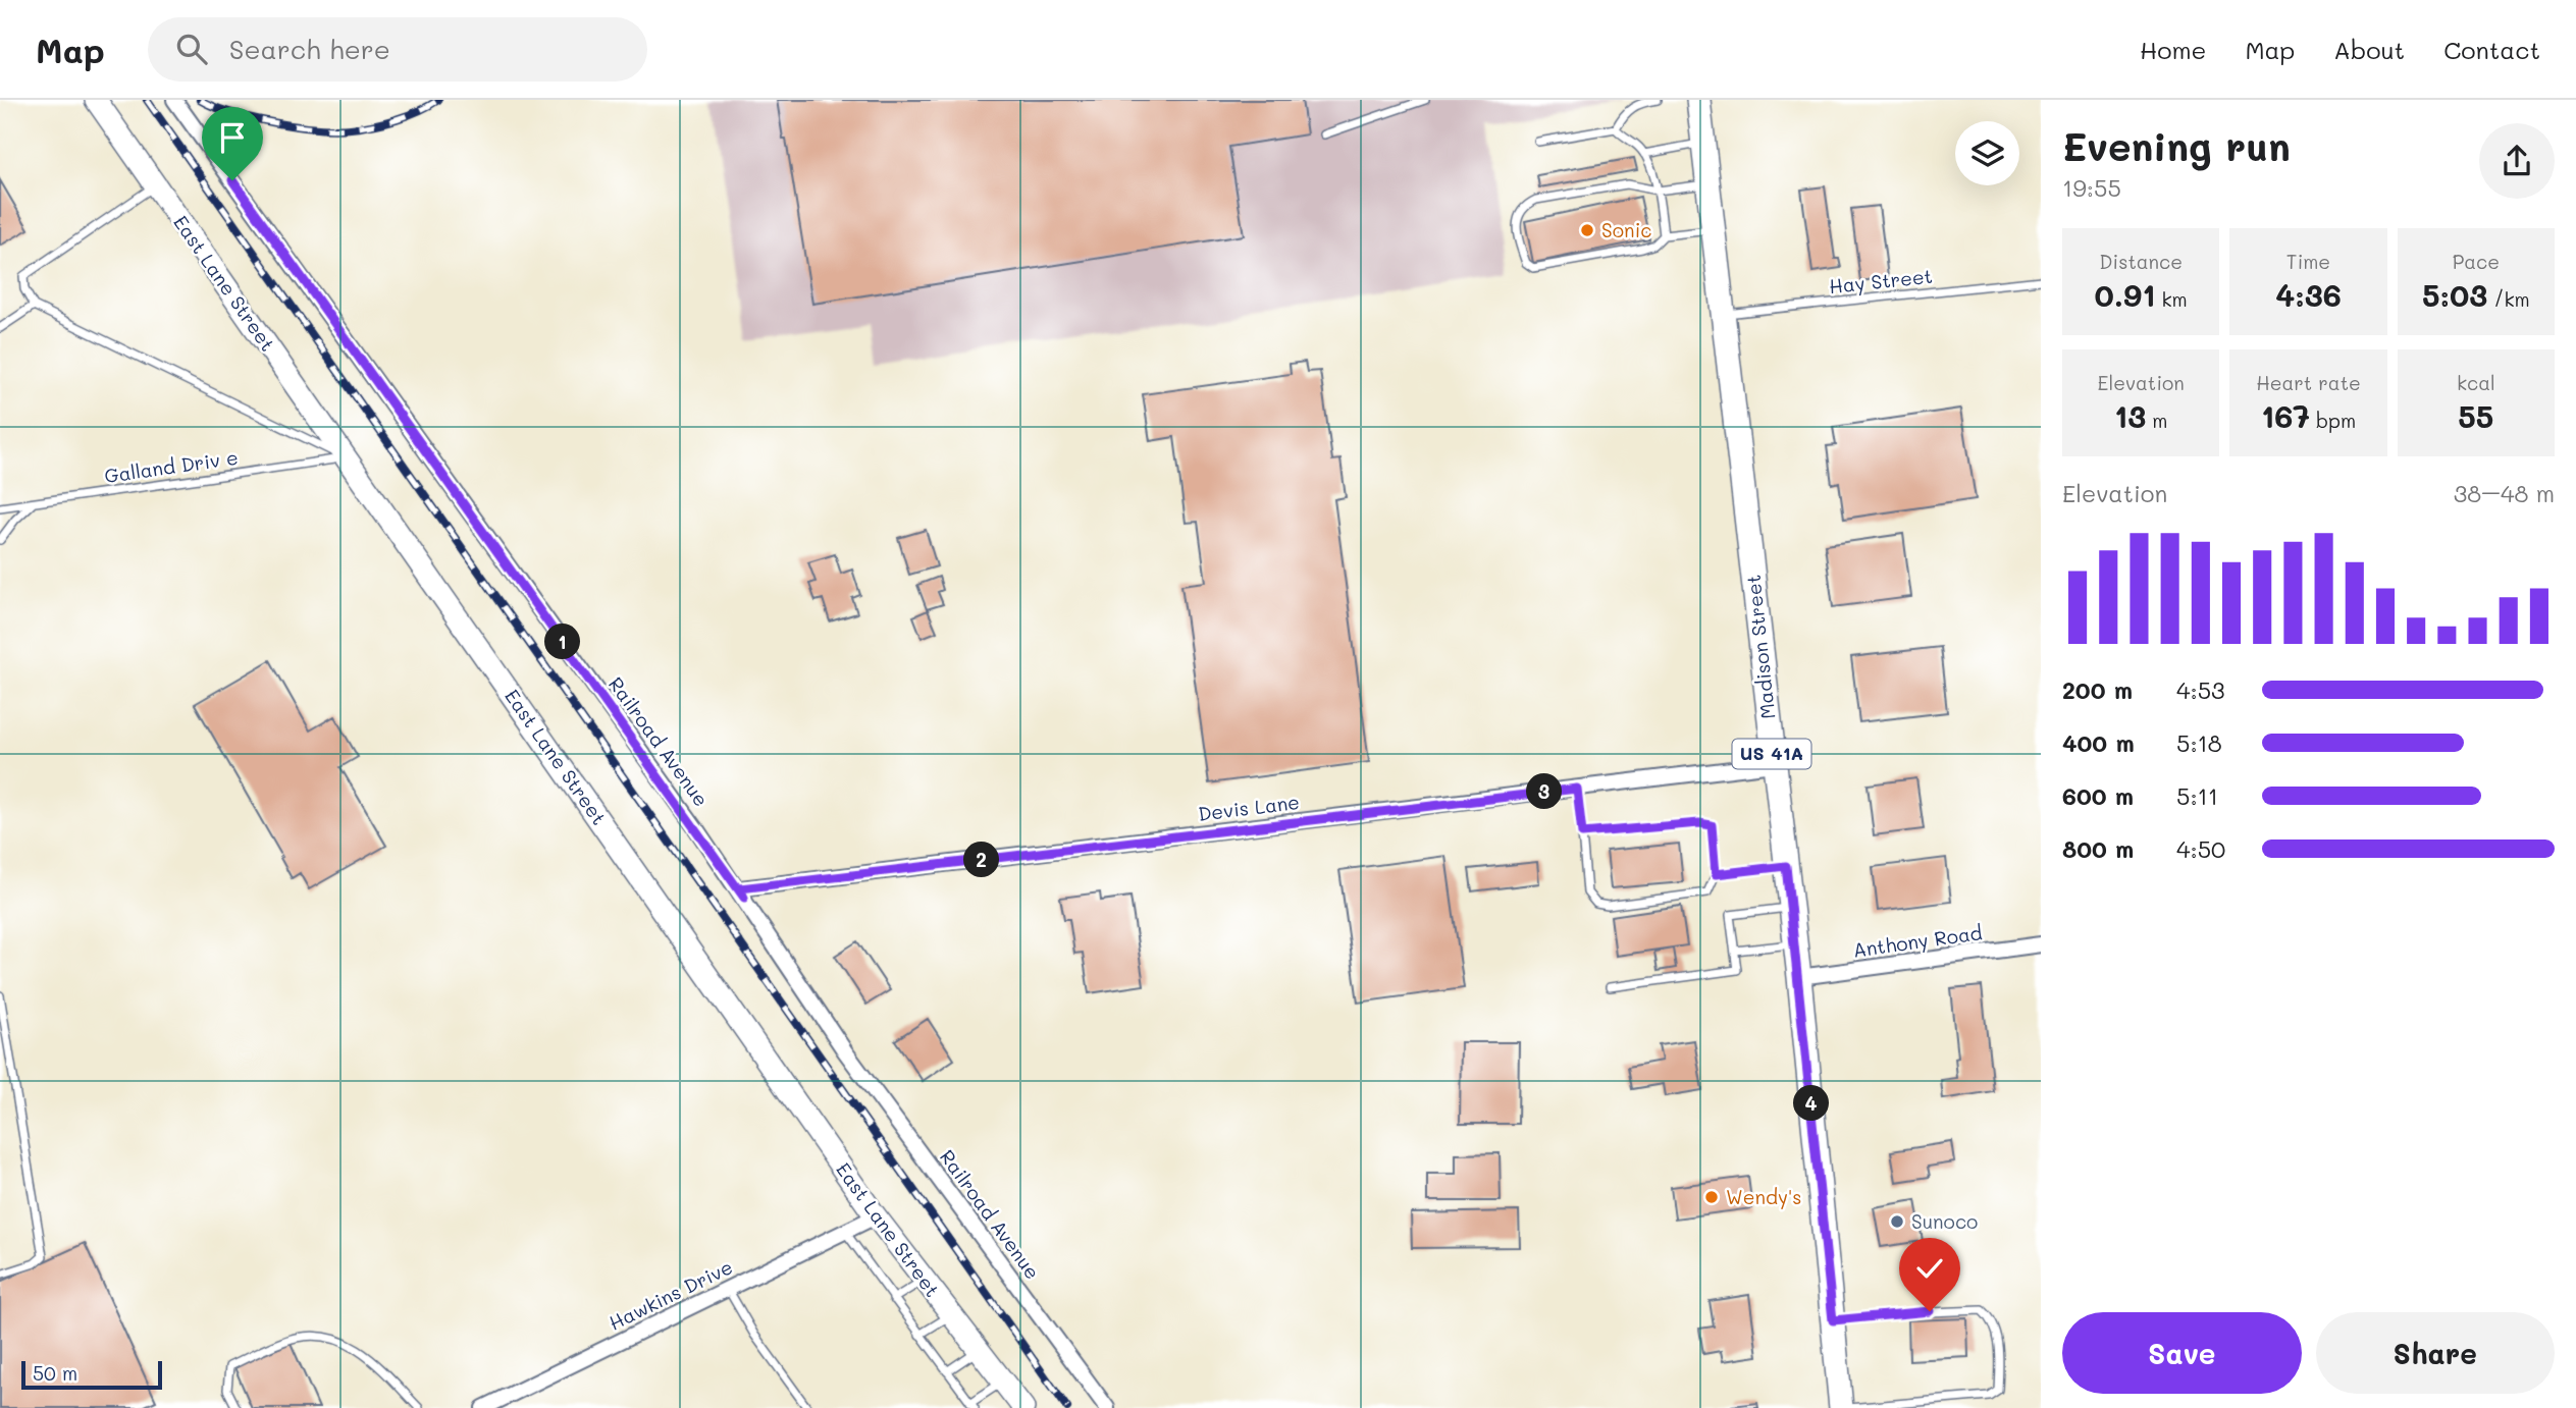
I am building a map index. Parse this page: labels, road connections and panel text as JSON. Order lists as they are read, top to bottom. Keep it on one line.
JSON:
{"streets":{"main road":["Madison Street","US 41A"],"street":["East Lane Street","Railroad Avenue","Devis Lane","Anthony Road","Hawkins Drive"],"lane":["Hay Street","Galland Driv e"]},"crossings":[["Hay Street","Madison Street"],["East Lane Street","Galland Driv e"],["East Lane Street","Hawkins Drive"],["Madison Street","Devis Lane"],["Madison Street","Anthony Road"],["Railroad Avenue","Devis Lane"]],"places":["Sonic","Wendy's","Sunoco"],"scale_bar":"50 m","page":{"header":"Map","search":"Search here","nav":["Home","Map","About","Contact"],"heading":["Evening run","19:55"],"stats":[["Distance","0.91 km"],["Time","4:36"],["Pace","5:03 /km"],["Elevation","13 m"],["Heart rate","167 bpm"],["kcal","55"]],"chart":["Elevation","38–48 m"],"pins":["1","3","2","4"],"list":[{"name":"200 m","note":"4:53"},{"name":"400 m","note":"5:18"},{"name":"600 m","note":"5:11"},{"name":"800 m","note":"4:50"}],"buttons":["Save","Share"],"scale":"50 m"}}
